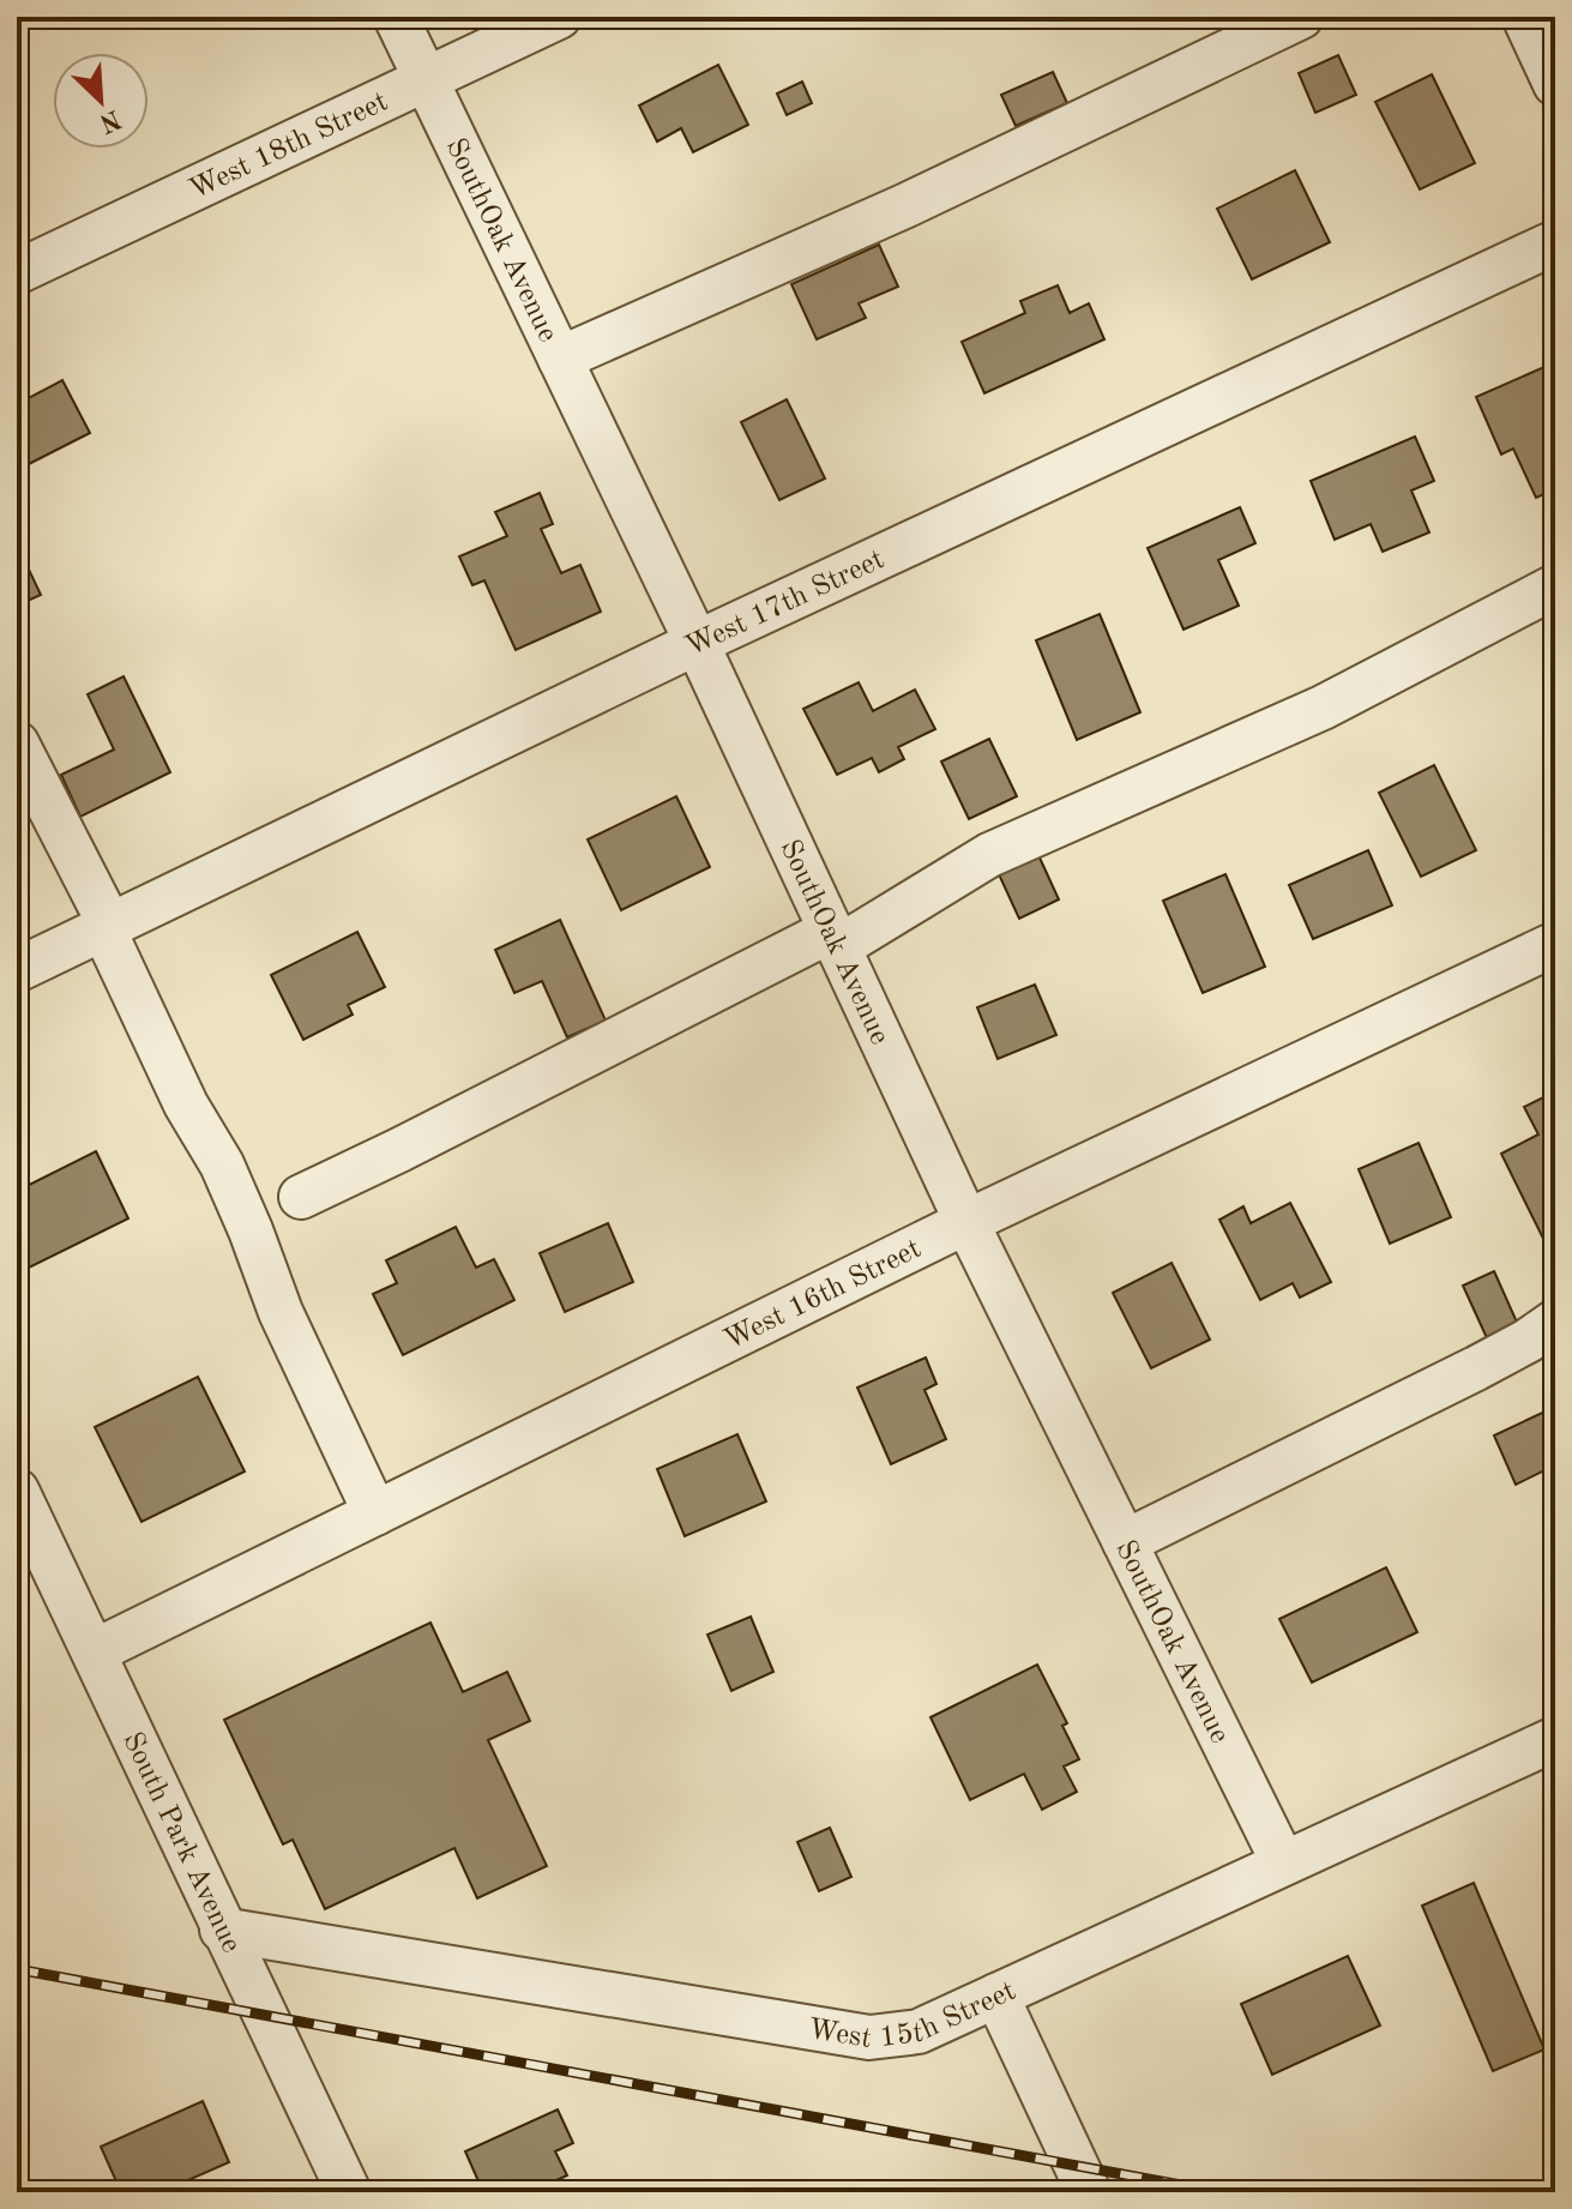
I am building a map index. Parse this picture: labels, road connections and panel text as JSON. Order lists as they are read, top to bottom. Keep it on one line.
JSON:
{"streets":{"street":["West 18th Street","SouthOak Avenue","West 17th Street","West 16th Street","South Park Avenue","West 15th Street"]},"crossings":[["West 18th Street","SouthOak Avenue"],["SouthOak Avenue","West 17th Street"],["SouthOak Avenue","West 16th Street"],["SouthOak Avenue","West 15th Street"],["West 16th Street","South Park Avenue"],["South Park Avenue","West 15th Street"]],"north":"bottom right"}
